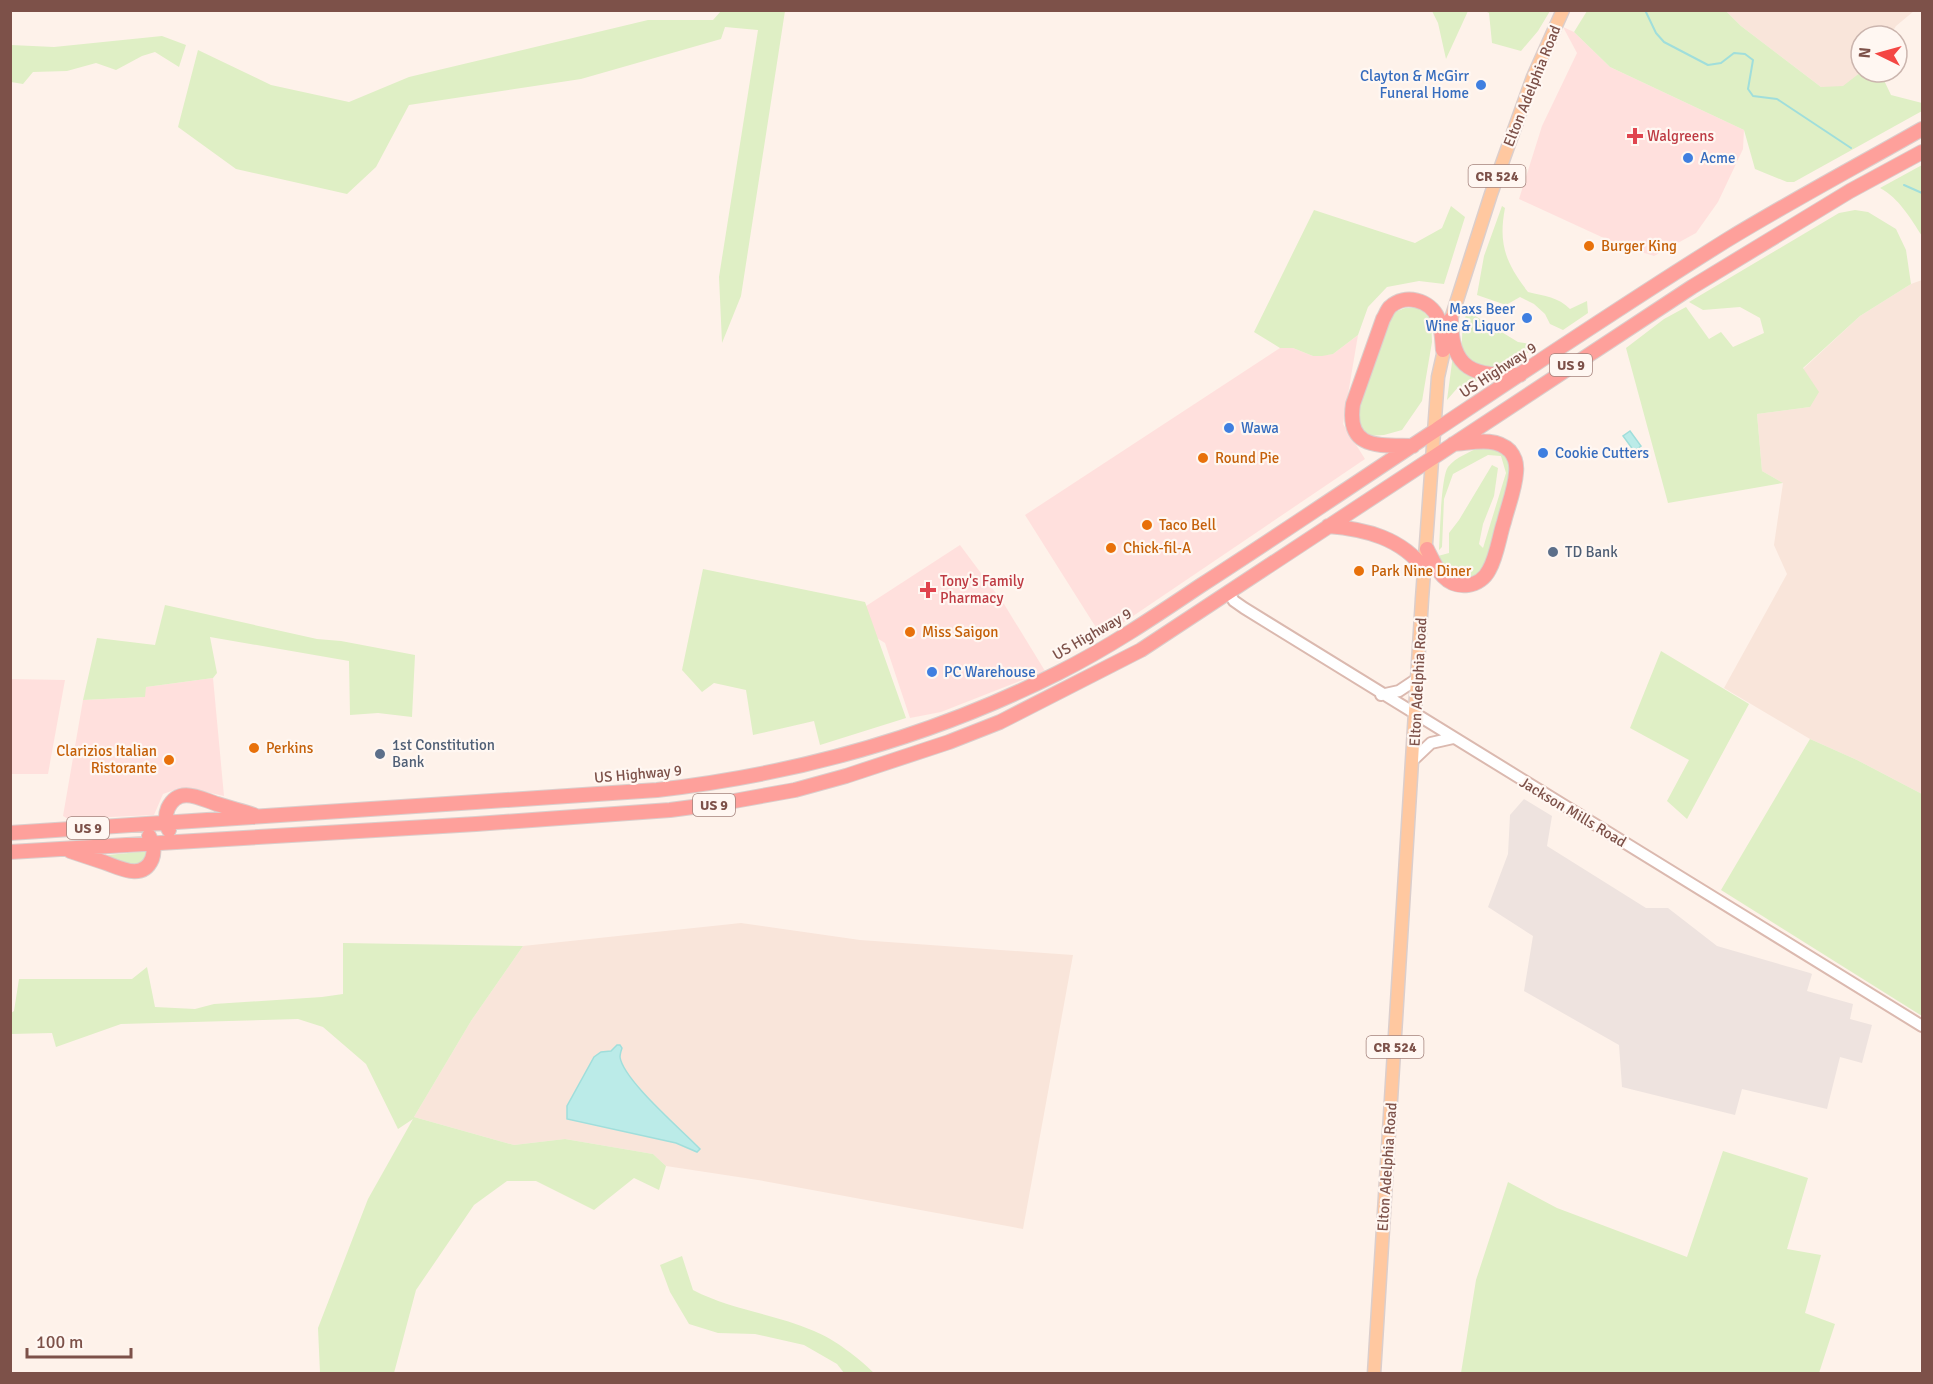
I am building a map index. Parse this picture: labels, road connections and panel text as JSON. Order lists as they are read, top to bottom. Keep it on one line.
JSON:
{"streets":{"highway":["US 9","US Highway 9"],"main road":["Elton Adelphia Road","CR 524","Jackson Mills Road"]},"crossings":[["Elton Adelphia Road","US 9"],["Elton Adelphia Road","US Highway 9"],["Elton Adelphia Road","Jackson Mills Road"],["US 9","Jackson Mills Road"]],"places":{"other":["Clayton & McGirr Funeral Home","Acme","Burger King","Maxs Beer Wine & Liquor","Wawa","Cookie Cutters","Round Pie","Taco Bell","Chick-fil-A","TD Bank","Park Nine Diner","Miss Saigon","PC Warehouse","Perkins","1st Constitution Bank","Clarizios Italian Ristorante"],"health":["Walgreens","Tony's Family Pharmacy"]},"scale_bar":"100 m","north":"left"}
